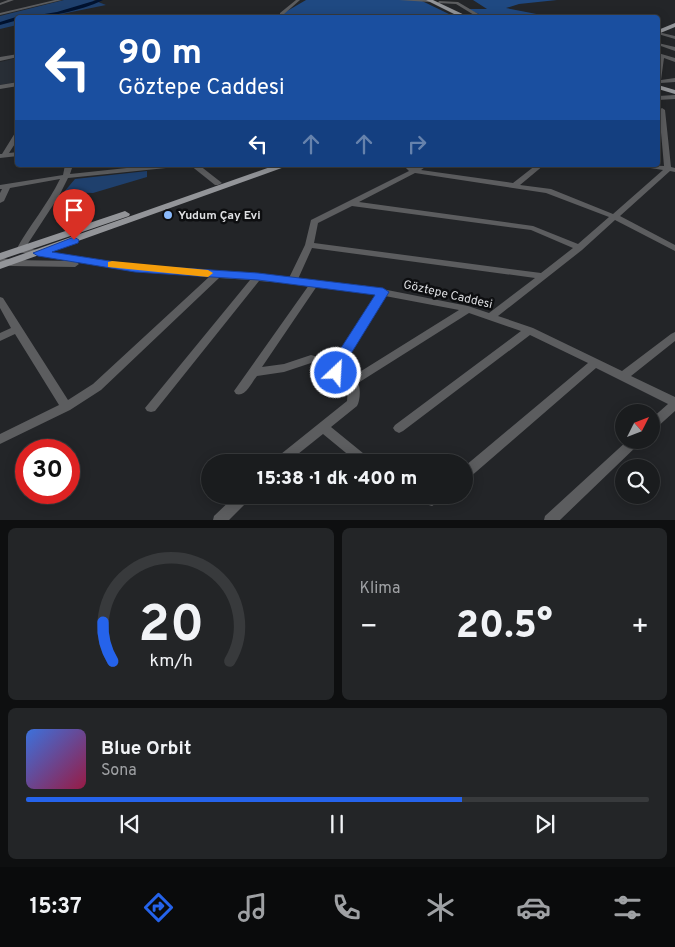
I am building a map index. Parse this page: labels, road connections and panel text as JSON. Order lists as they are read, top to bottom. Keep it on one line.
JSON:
{"streets":{"street":["Göztepe Caddesi"]},"places":["Yudum Çay Evi"],"north":"top right","page":{"turn":["90 m","Göztepe Caddesi"],"limit":"30","trip":"15:38 · 1 dk · 400 m","tile":"Klima","heat":["−","20.5°","+"],"song":["Blue Orbit","Sona"],"tabs":"15:37","gauge":["20","km/h"]}}
